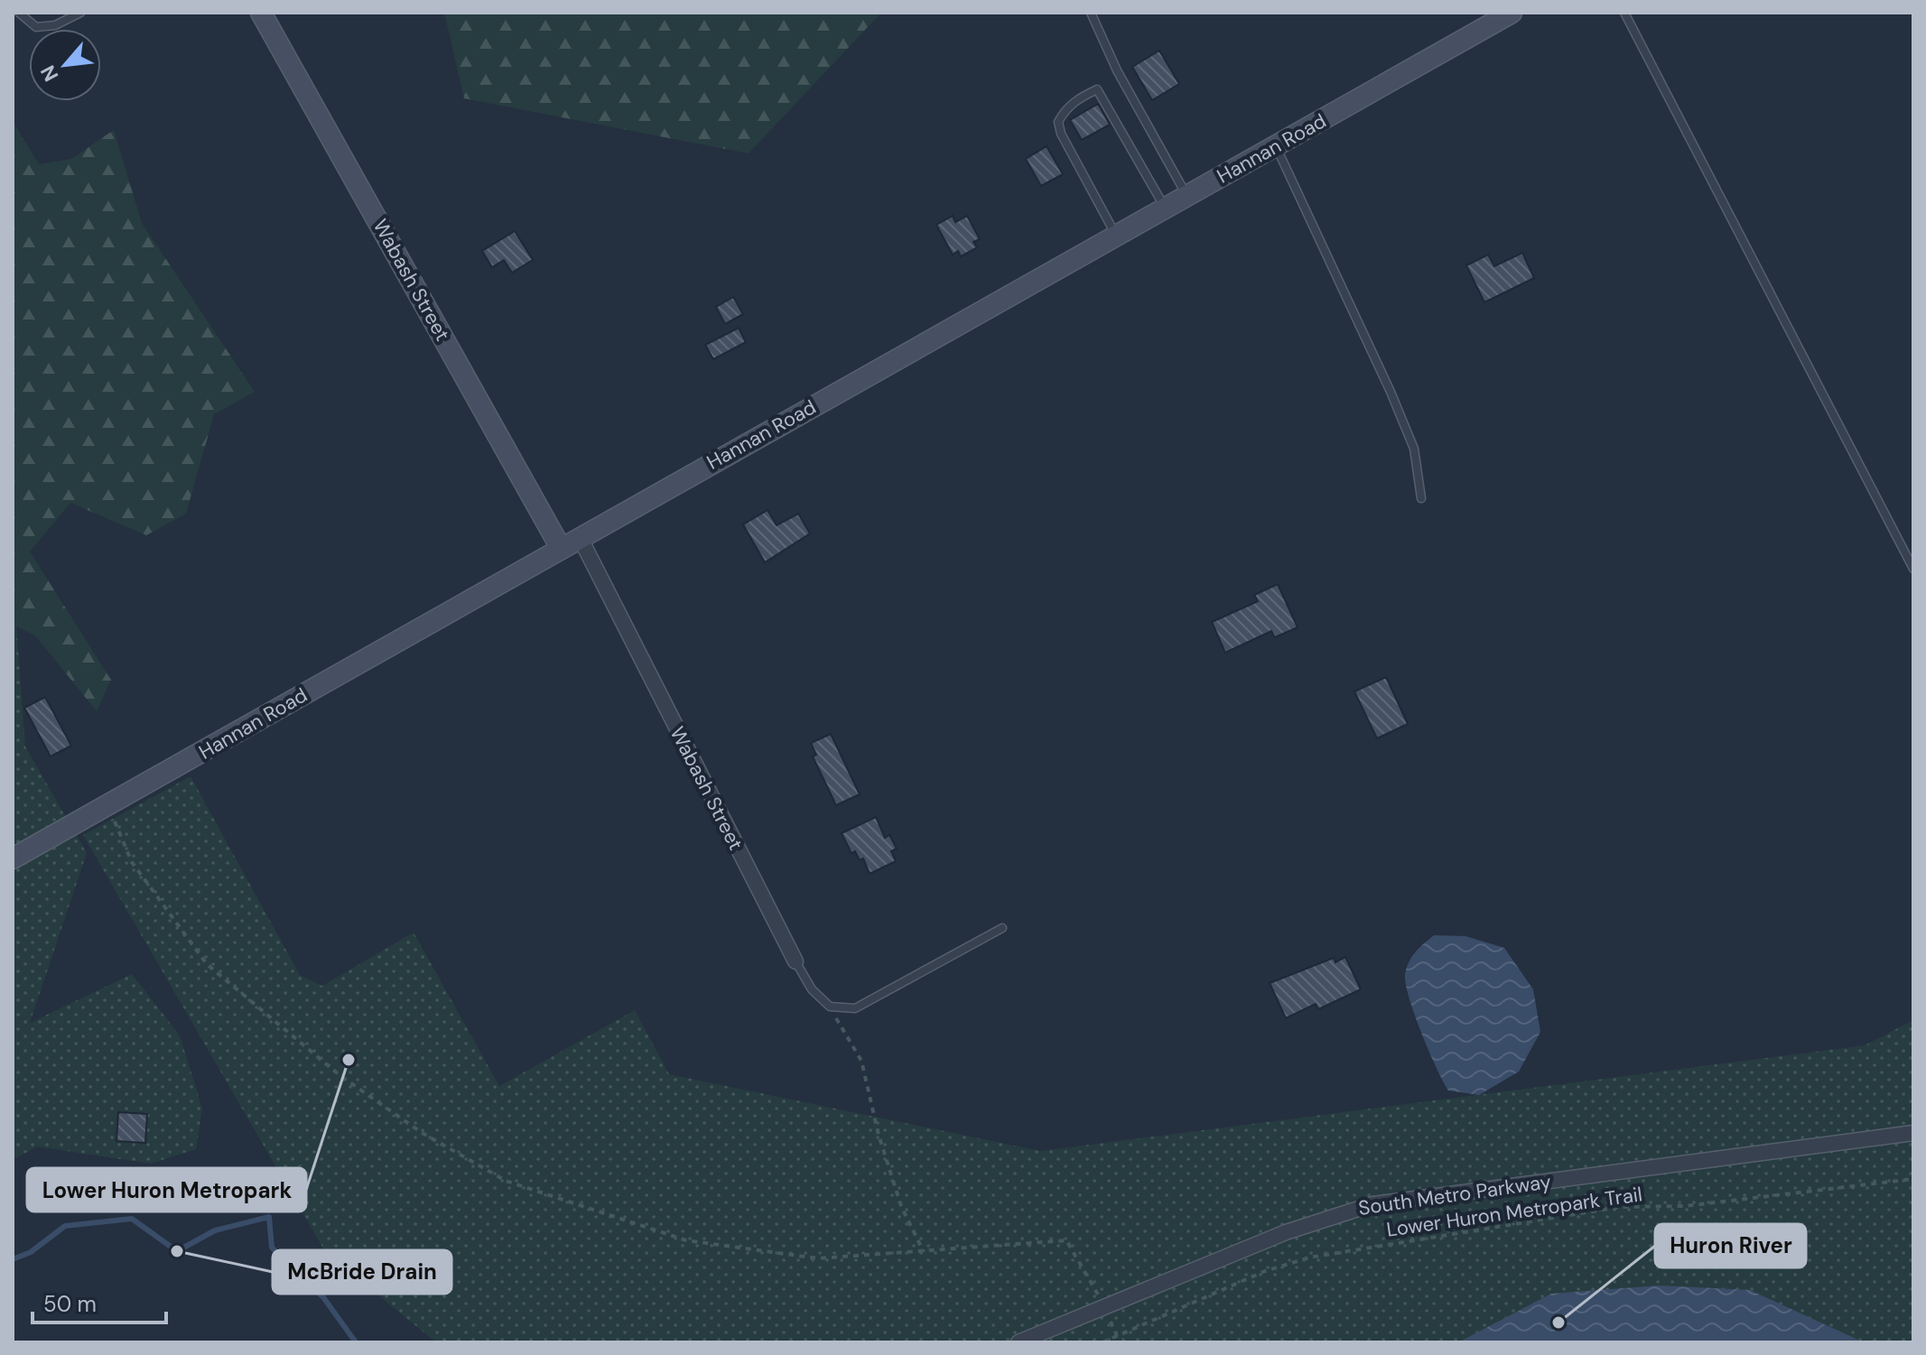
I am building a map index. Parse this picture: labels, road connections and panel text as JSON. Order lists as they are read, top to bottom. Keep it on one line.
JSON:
{"streets":{"street":["Hannan Road","Wabash Street","South Metro Parkway"],"path":["Lower Huron Metropark Trail"]},"crossings":[["Hannan Road","Wabash Street"]],"places":["Lower Huron Metropark","McBride Drain","Huron River"],"scale_bar":"50 m","north":"bottom left"}
